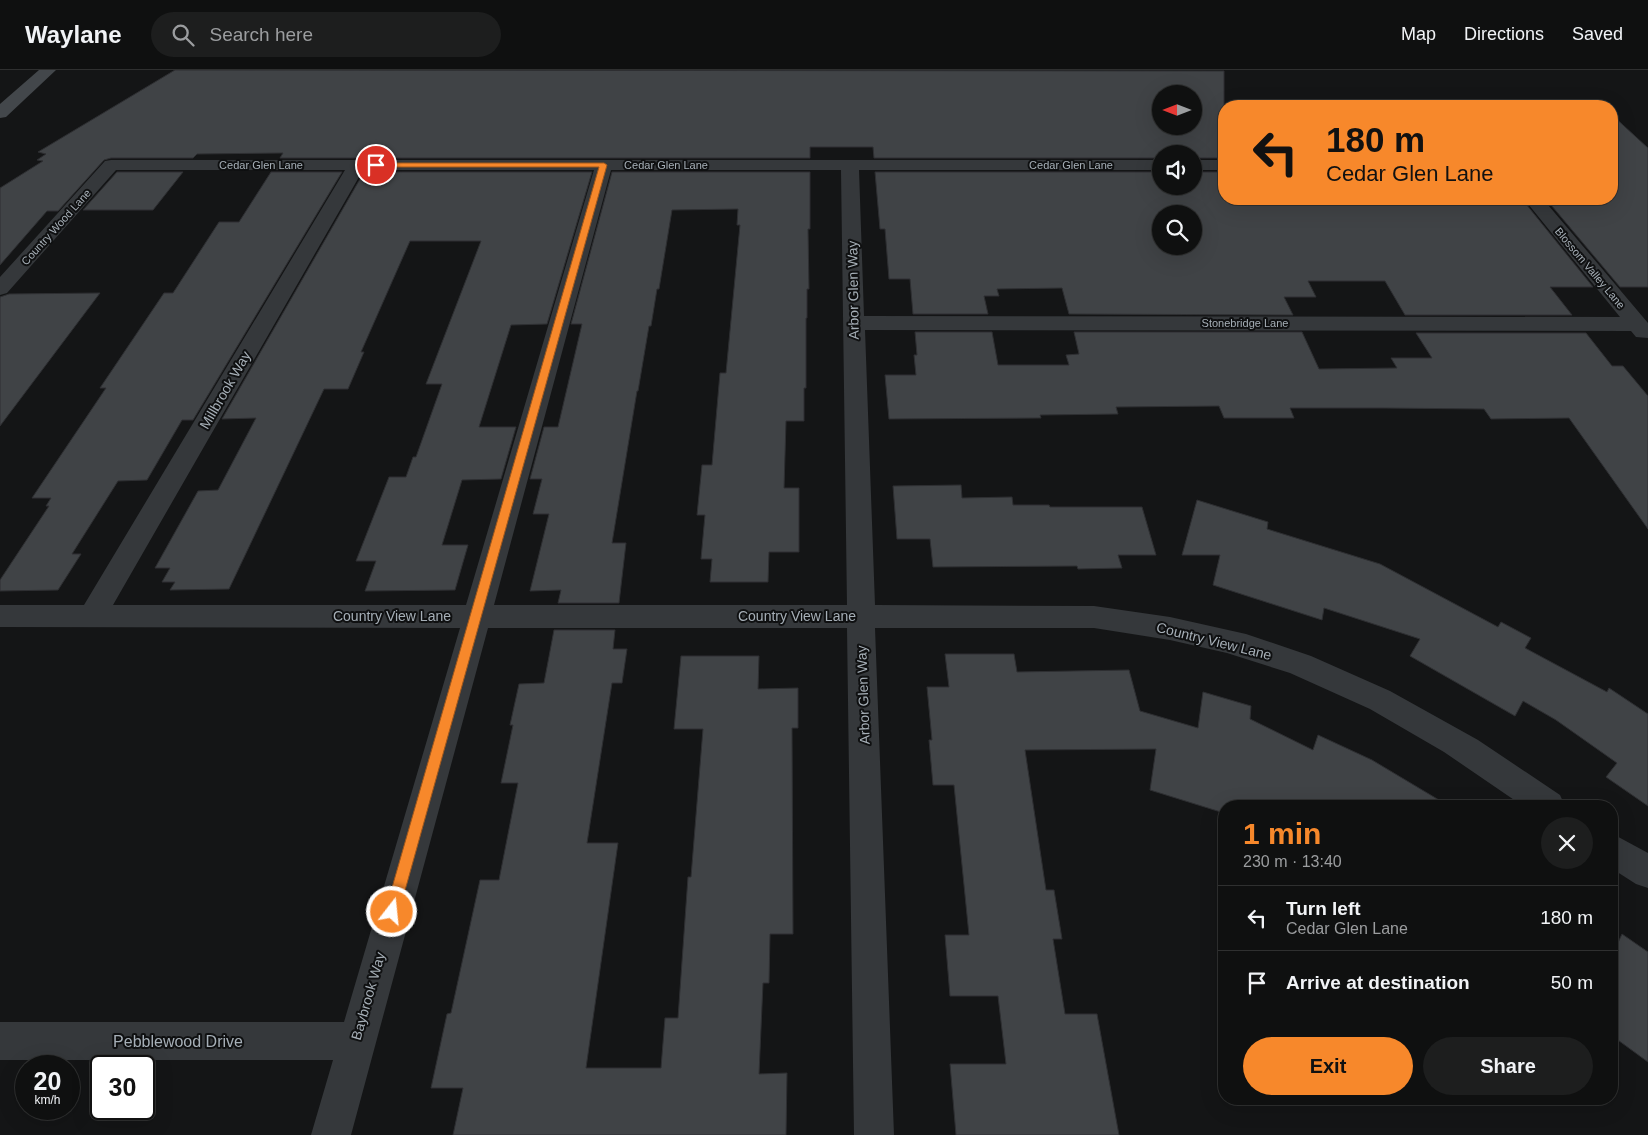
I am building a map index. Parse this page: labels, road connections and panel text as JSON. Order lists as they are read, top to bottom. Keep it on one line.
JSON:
{"streets":{"street":["Cedar Glen Lane","Country Wood Lane","Blossom Valley Lane","Arbor Glen Way","Stonebridge Lane","Millbrook Way","Country View Lane","Baybrook Way","Pebblewood Drive"]},"crossings":[["Cedar Glen Lane","Country Wood Lane"],["Cedar Glen Lane","Arbor Glen Way"],["Cedar Glen Lane","Millbrook Way"],["Cedar Glen Lane","Baybrook Way"],["Blossom Valley Lane","Stonebridge Lane"],["Arbor Glen Way","Stonebridge Lane"],["Arbor Glen Way","Country View Lane"],["Millbrook Way","Country View Lane"],["Country View Lane","Baybrook Way"],["Baybrook Way","Pebblewood Drive"]],"north":"left","page":{"header":"Waylane","search":"Search here","nav":["Map","Directions","Saved"],"turn":["180 m","Cedar Glen Lane"],"heading":["1 min","230 m · 13:40"],"list":[{"name":"Turn left","note":"Cedar Glen Lane","value":"180 m"},{"name":"Arrive at destination","value":"50 m"}],"buttons":["Exit","Share"],"speed":"20 km/h","limit":"30"}}
